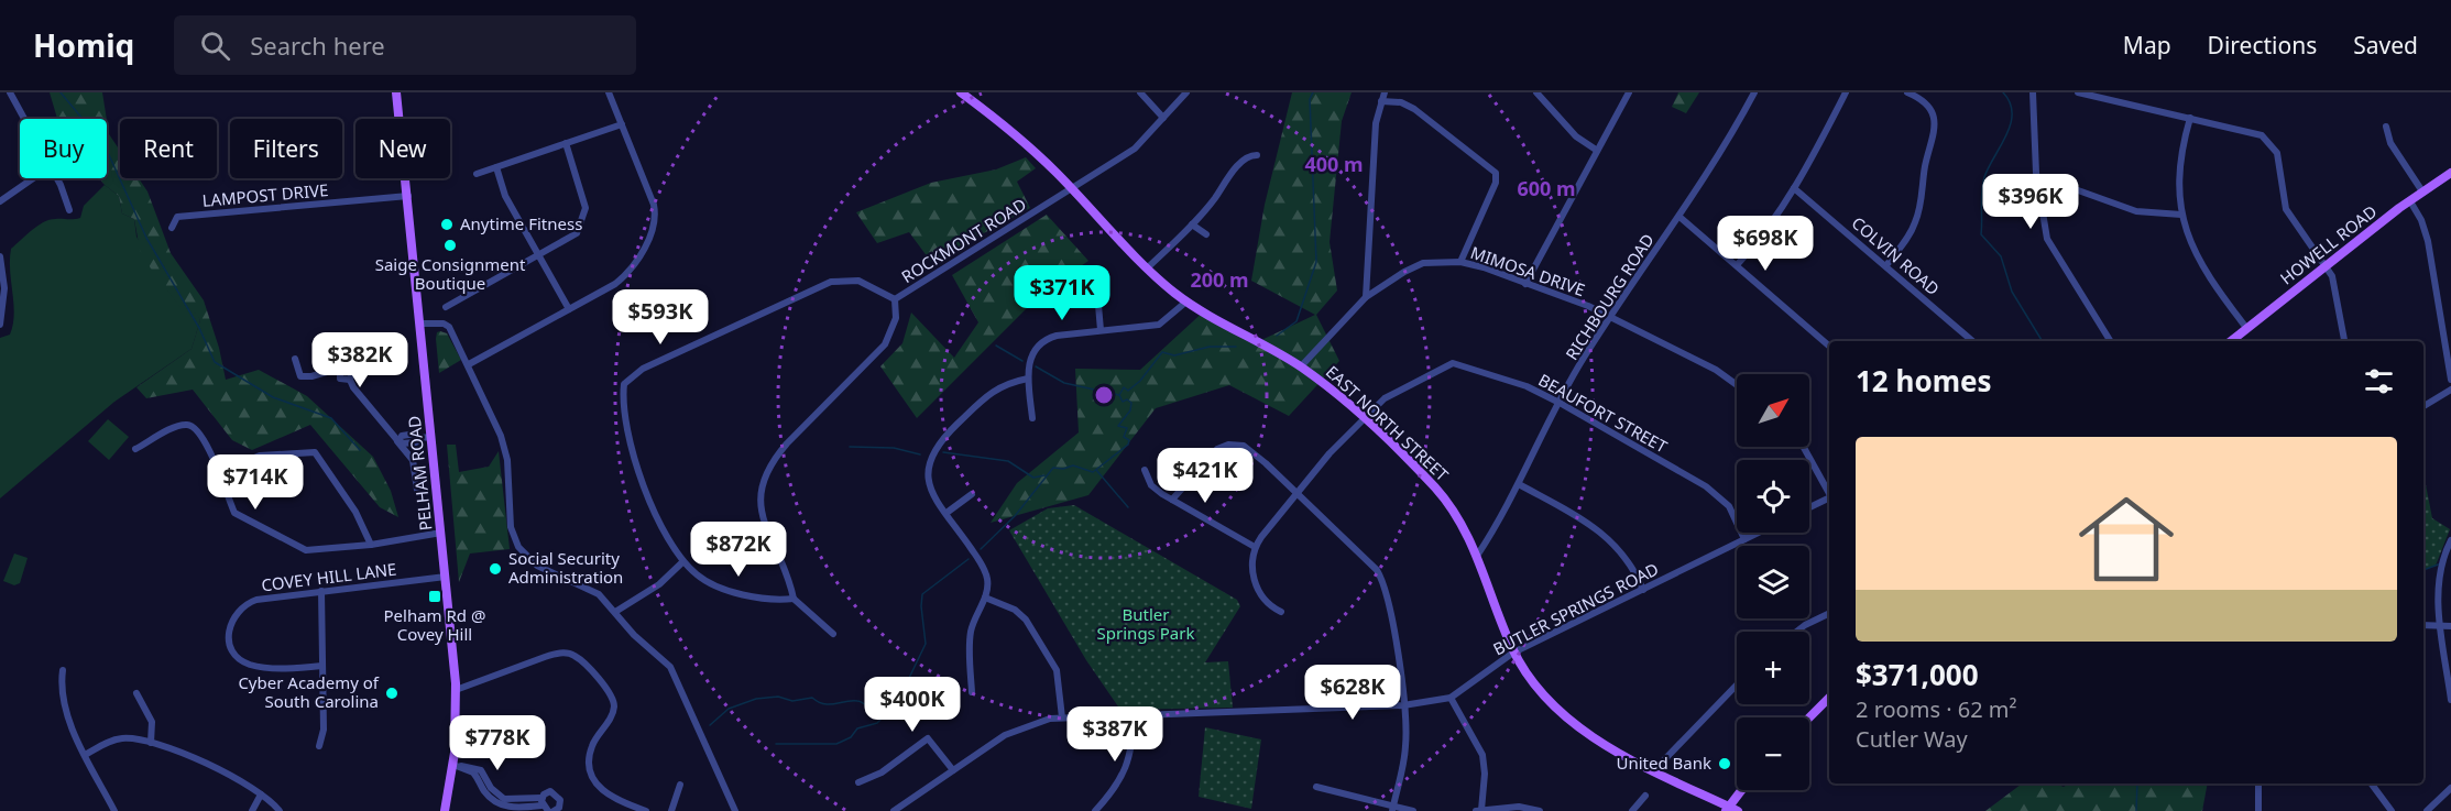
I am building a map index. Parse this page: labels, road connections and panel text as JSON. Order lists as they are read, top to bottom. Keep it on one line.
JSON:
{"streets":{"main road":["HOWELL ROAD","EAST NORTH STREET","PELHAM ROAD"],"street":["LAMPOST DRIVE","ROCKMONT ROAD","COLVIN ROAD","MIMOSA DRIVE","RICHBOURG ROAD","BEAUFORT STREET","COVEY HILL LANE","BUTLER SPRINGS ROAD"]},"crossings":[["LAMPOST DRIVE","PELHAM ROAD"],["ROCKMONT ROAD","EAST NORTH STREET"],["MIMOSA DRIVE","RICHBOURG ROAD"],["MIMOSA DRIVE","EAST NORTH STREET"],["RICHBOURG ROAD","BEAUFORT STREET"],["RICHBOURG ROAD","EAST NORTH STREET"],["BEAUFORT STREET","EAST NORTH STREET"],["BEAUFORT STREET","BUTLER SPRINGS ROAD"],["EAST NORTH STREET","BUTLER SPRINGS ROAD"],["PELHAM ROAD","COVEY HILL LANE"]],"parks":["Butler Springs Park"],"places":{"other":["Anytime Fitness","Saige Consignment Boutique","Social Security Administration","Cyber Academy of South Carolina","United Bank"],"transit":["Pelham Rd @ Covey Hill"]},"north":"top right","page":{"header":"Homiq","search":"Search here","nav":["Map","Directions","Saved"],"chip":["Buy","Rent","Filters","New"],"price":["$396K","$698K","$371K","$593K","$382K","$421K","$714K","$872K","$628K","$400K","$387K","$778K"],"heading":"12 homes","map_buttons":["+","−"],"list":[{"name":"$371,000","note":"2 rooms · 62 m² · Cutler Way"}]},"rings":["400 m","600 m","200 m"]}
